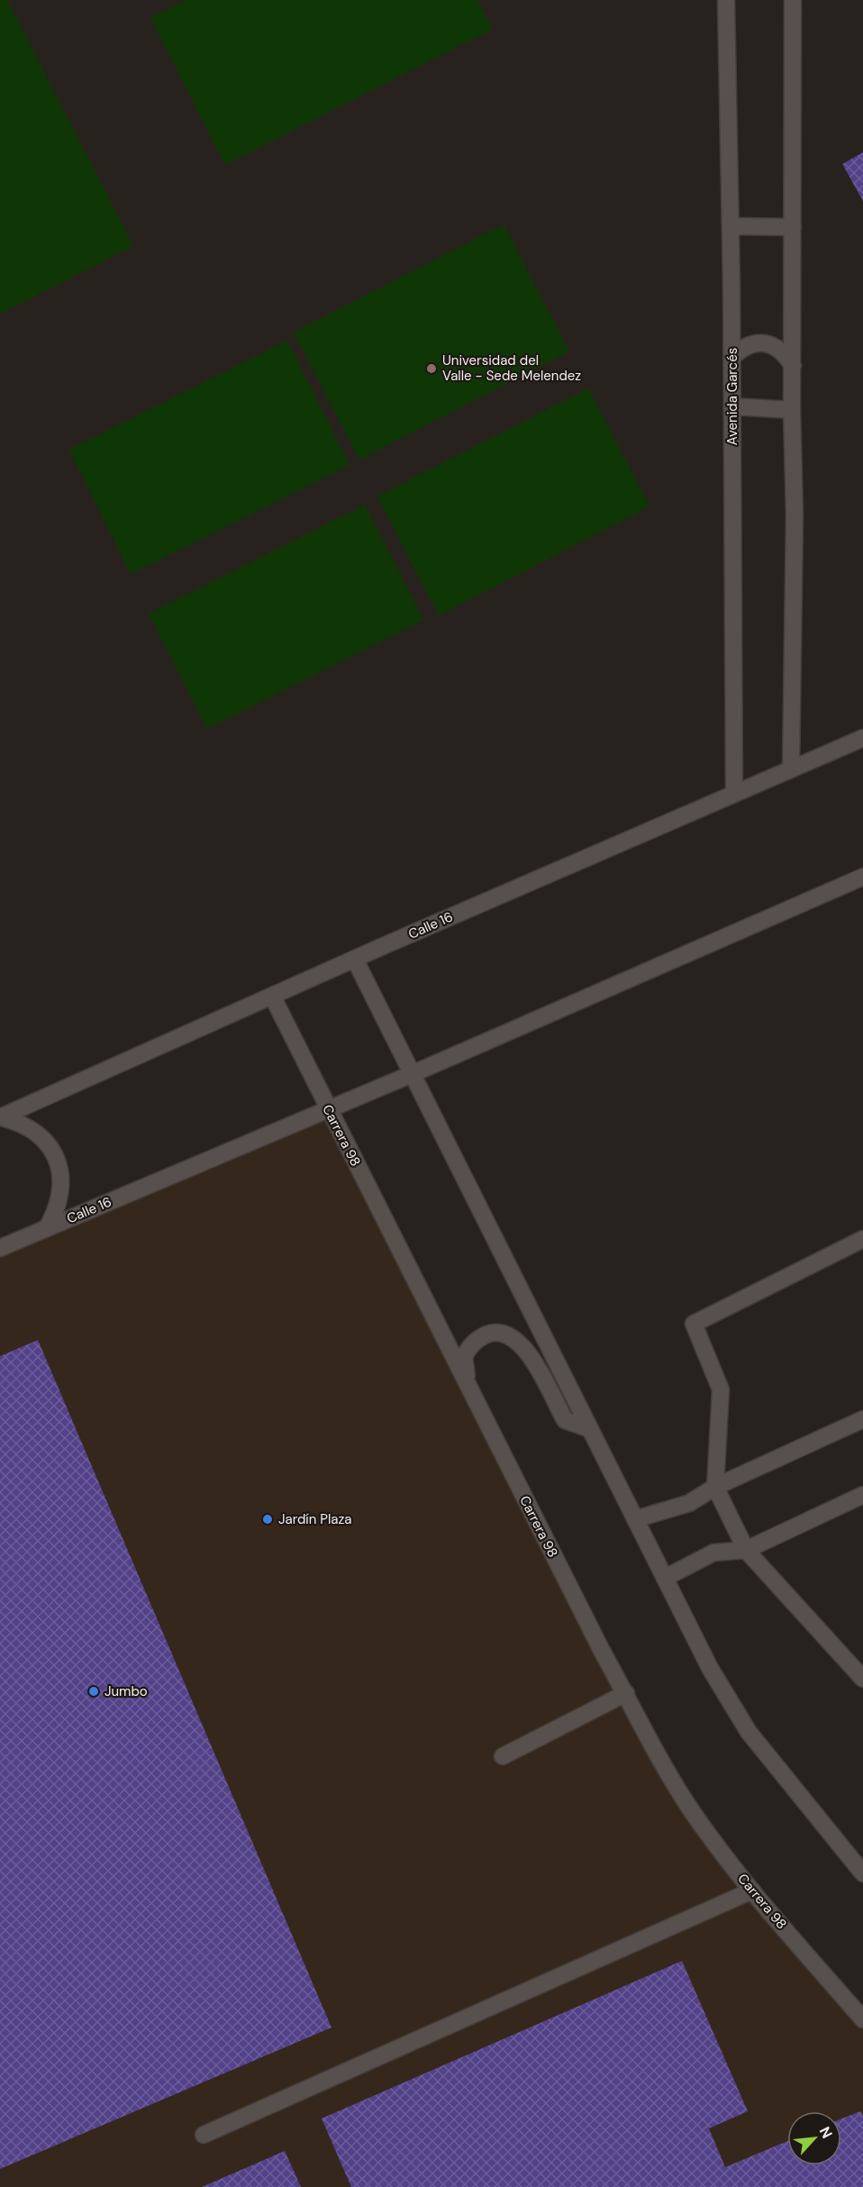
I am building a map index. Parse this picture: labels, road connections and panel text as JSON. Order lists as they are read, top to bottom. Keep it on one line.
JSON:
{"streets":{"street":["Avenida Garcés","Calle 16","Carrera 98"]},"crossings":[["Avenida Garcés","Calle 16"],["Calle 16","Carrera 98"]],"places":["Universidad del Valle - Sede Melendez","Jardín Plaza","Jumbo"],"north":"top right"}
